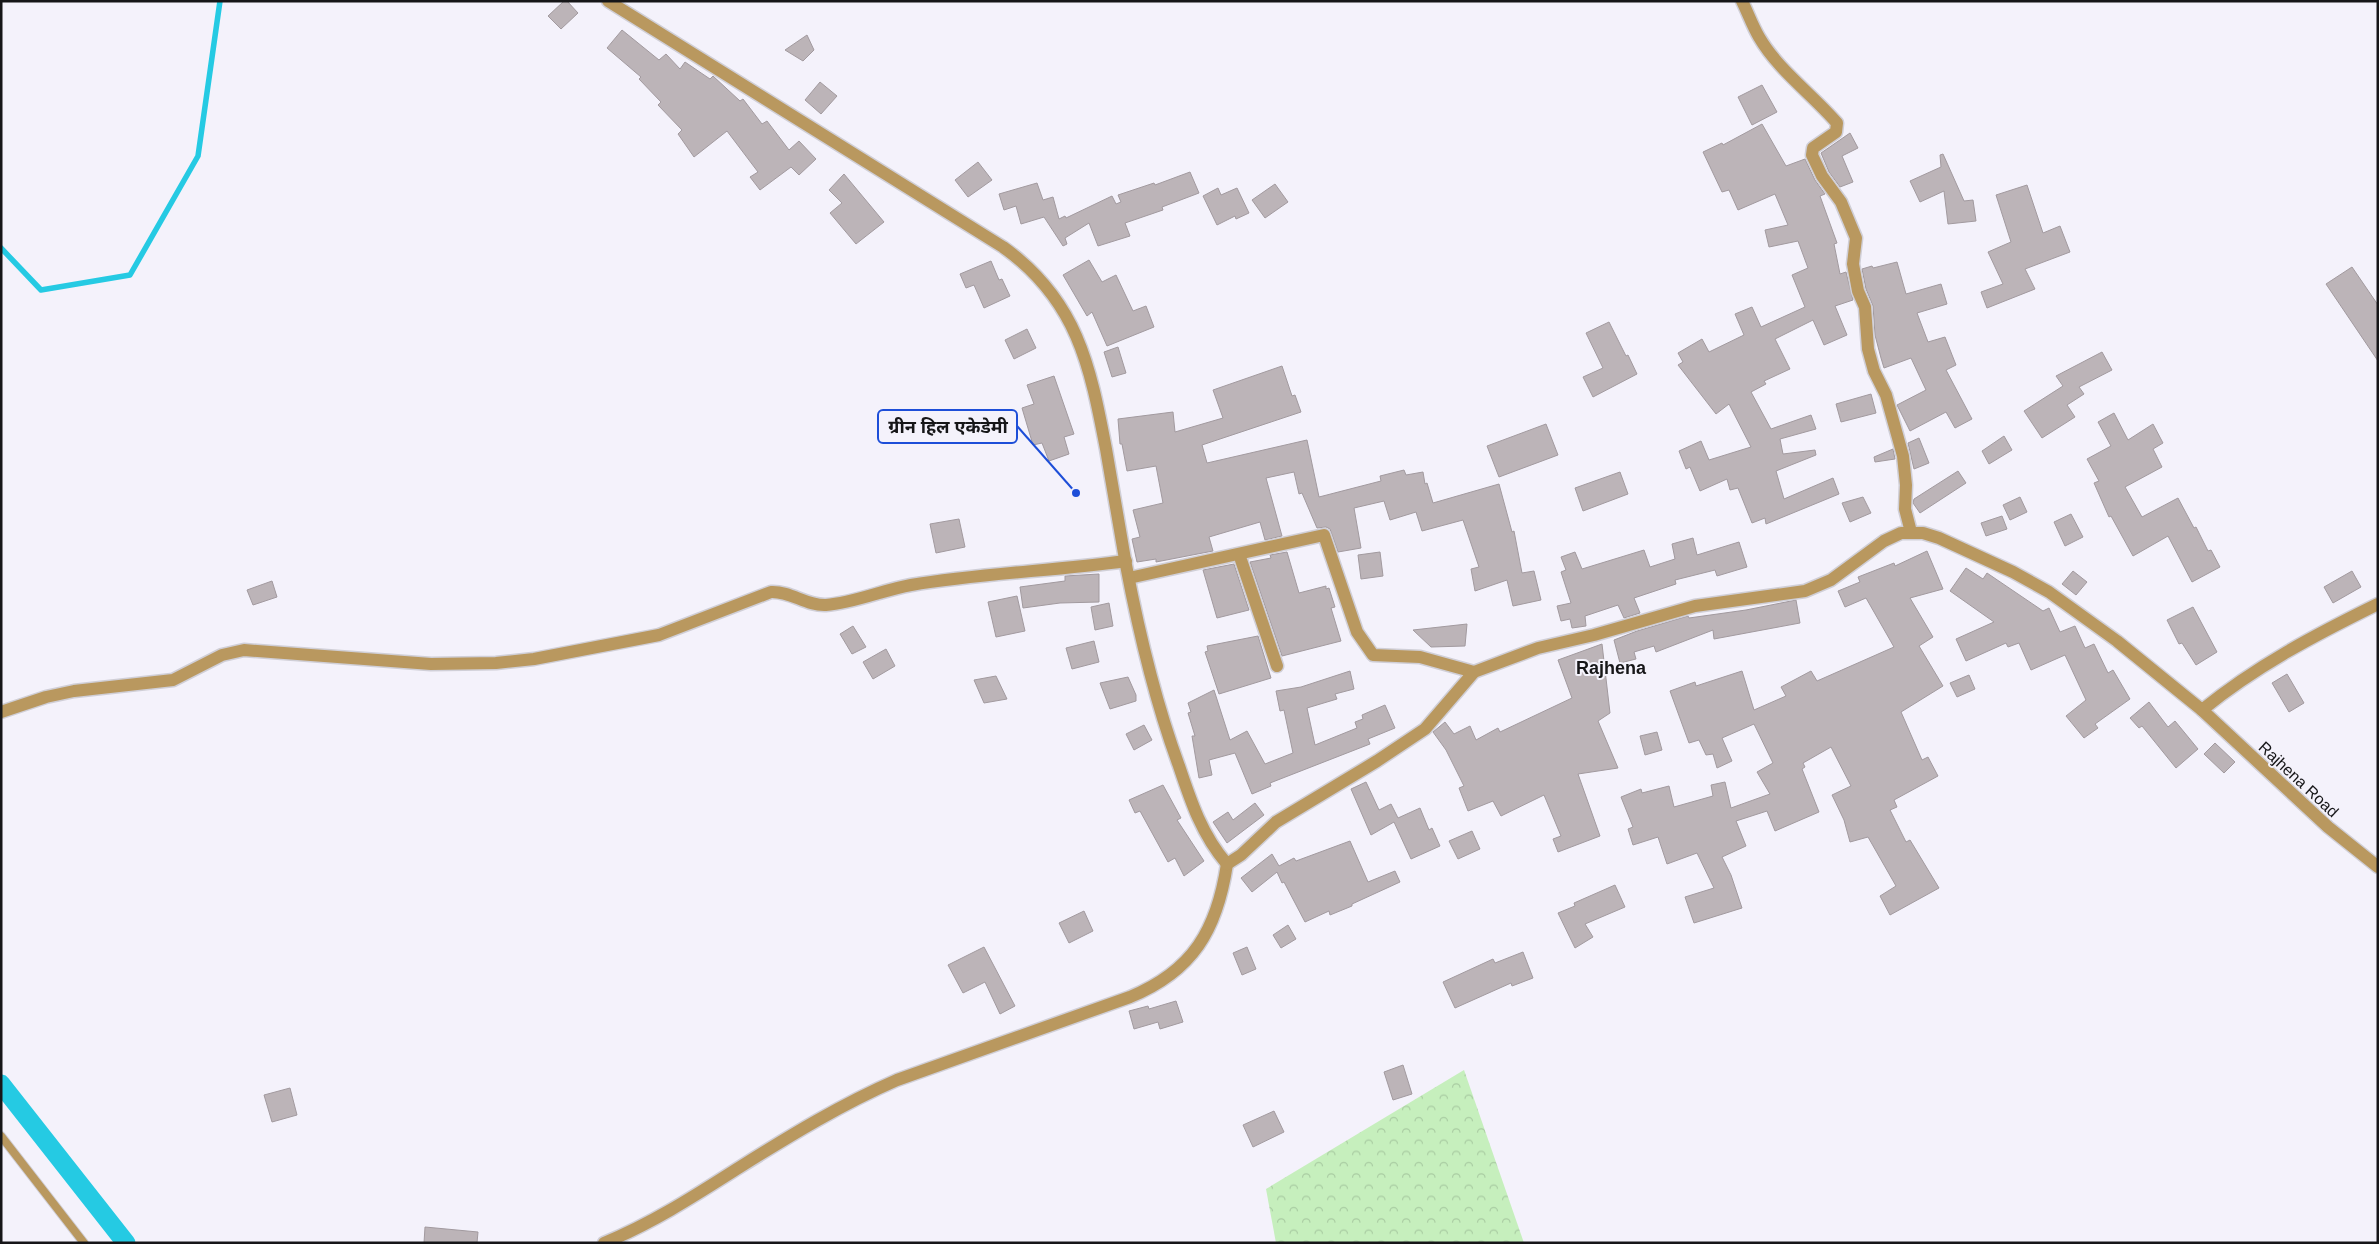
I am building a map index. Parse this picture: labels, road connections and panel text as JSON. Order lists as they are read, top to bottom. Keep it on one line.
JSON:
{"streets":{"street":["Rajhena Road"]},"districts":["Rajhena"],"places":["ग्रीन हिल एकेडेमी"]}
